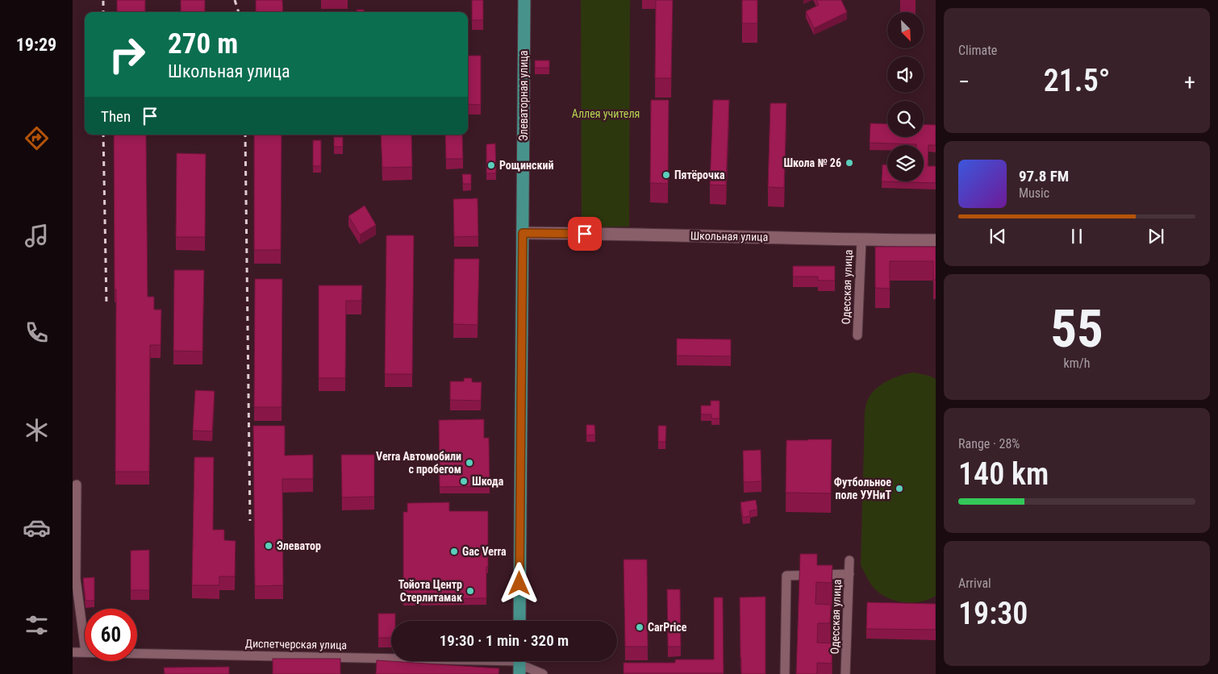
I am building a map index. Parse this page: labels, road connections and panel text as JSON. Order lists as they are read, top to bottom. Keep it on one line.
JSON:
{"streets":{"main road":["Элеваторная улица"],"street":["Школьная улица","Одесская улица","Диспетчерская улица"]},"crossings":[["Элеваторная улица","Школьная улица"],["Школьная улица","Одесская улица"]],"parks":["Аллея учителя"],"places":["Школа № 26","Рощинский","Пятёрочка","Verra Автомобили с пробегом","Шкода","Футбольное поле УУНиТ","Элеватор","Gac Verra","Тойота Центр Стерлитамак","CarPrice"],"north":"bottom right","page":{"tabs":"19:29","tile":["Climate",["55","km/h"],["Range · 28%","140 km"],["Arrival","19:30"]],"turn":["270 m","Школьная улица"],"heat":["−","21.5°","+"],"then":"Then","song":["97.8 FM","Music"],"limit":"60","trip":"19:30 · 1 min · 320 m"}}
